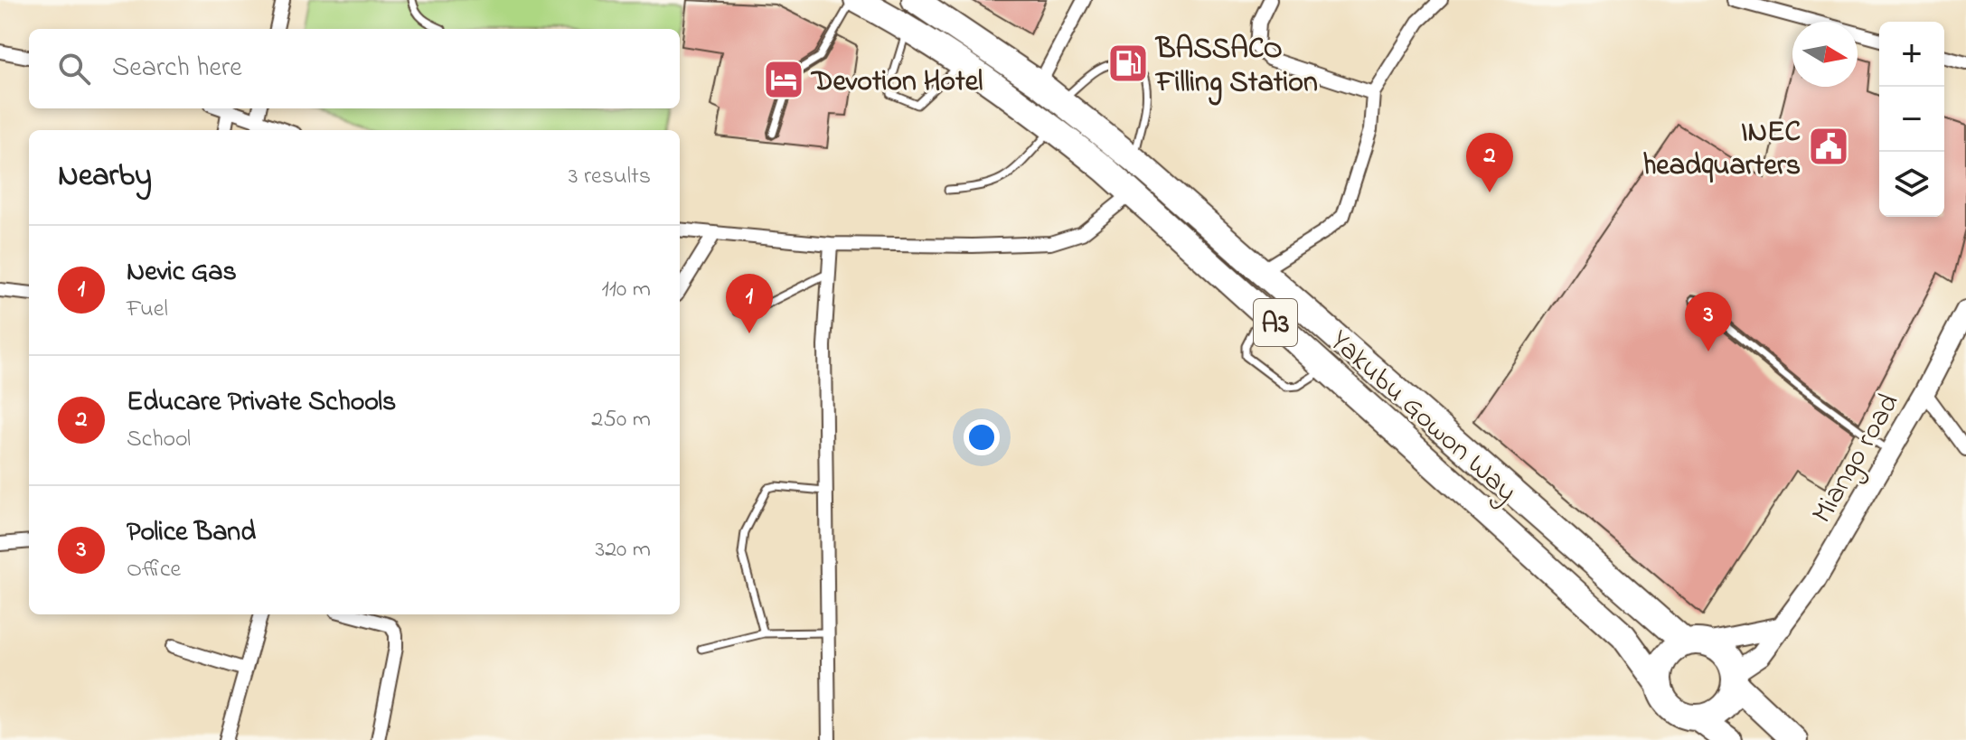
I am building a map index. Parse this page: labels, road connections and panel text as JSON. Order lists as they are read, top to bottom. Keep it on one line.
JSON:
{"streets":{"highway":["A3","Yakubu Gowon Way"],"main road":["Miango road"]},"crossings":[["Yakubu Gowon Way","Miango road"]],"places":{"fuel station":["BASSACO Filling Station"],"hotel":["Devotion Hotel"],"public building":["INEC headquarters"]},"north":"right","page":{"map_buttons":["+","−"],"search":"Search here","heading":["Nearby","3 results"],"pins":["2","1","3"],"list":[{"mark":"1","name":"Nevic Gas","note":"Fuel","value":"110 m"},{"mark":"2","name":"Educare Private Schools","note":"School","value":"250 m"},{"mark":"3","name":"Police Band","note":"Office","value":"320 m"}]}}
